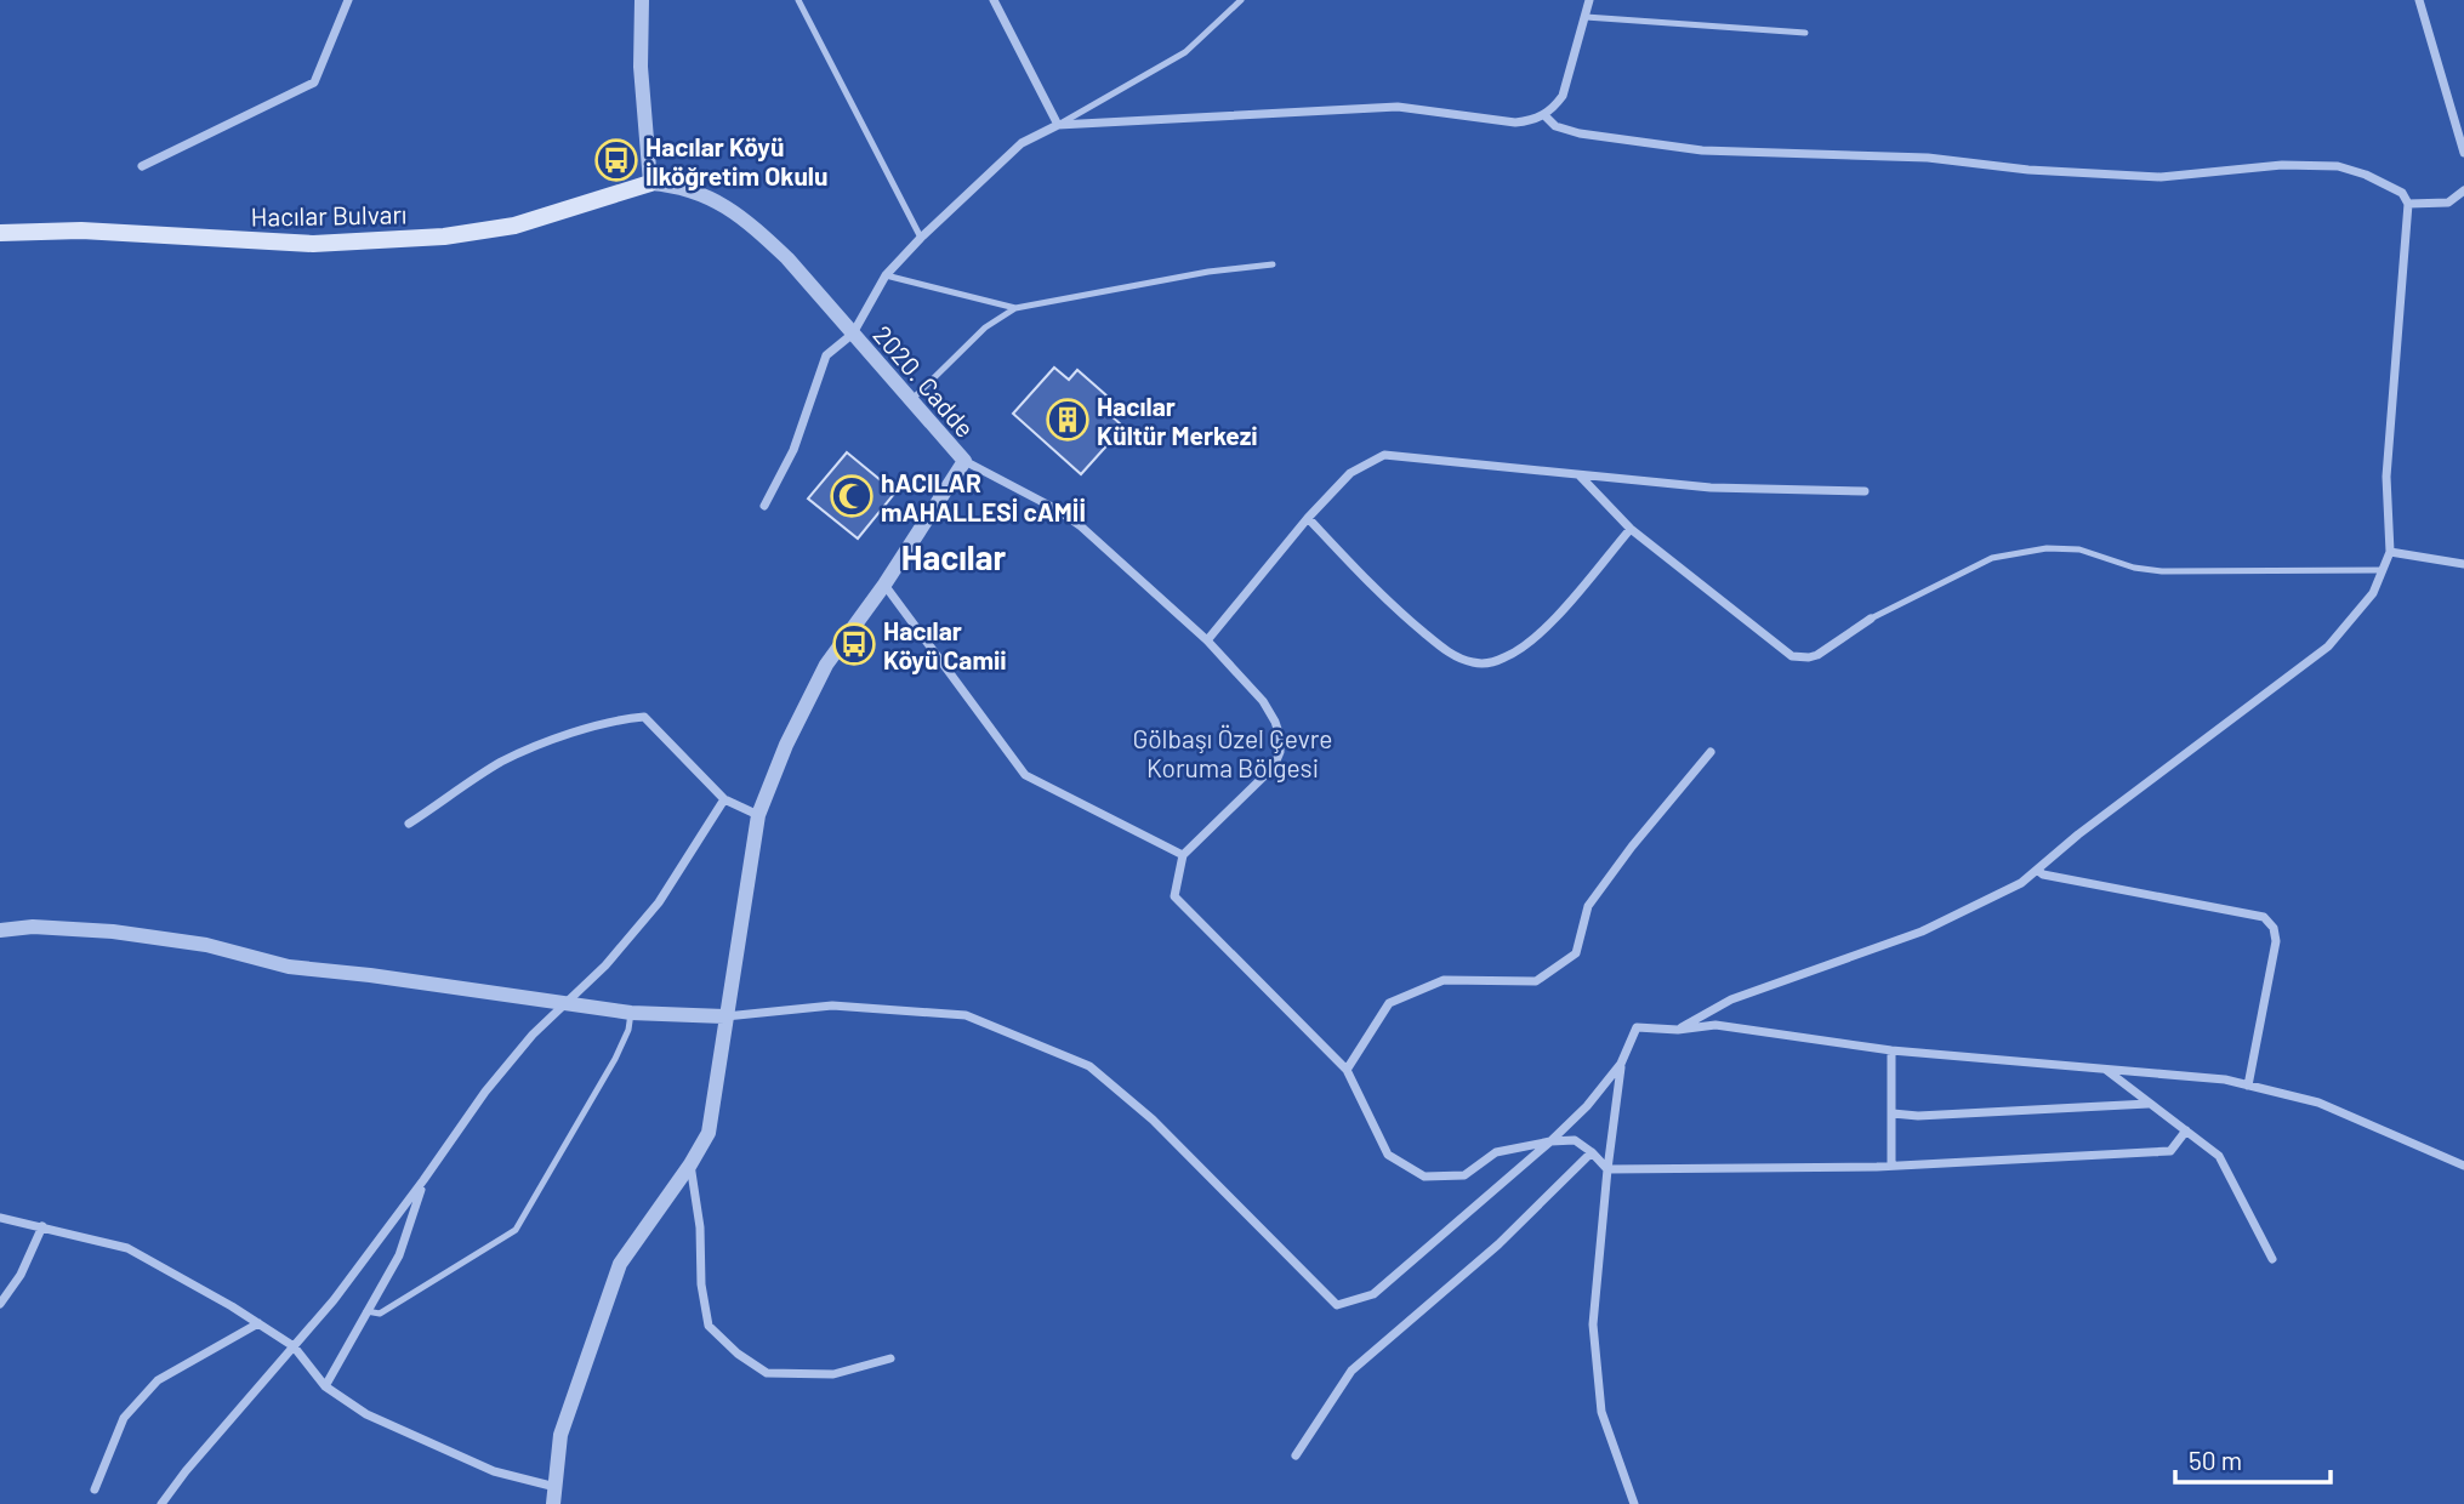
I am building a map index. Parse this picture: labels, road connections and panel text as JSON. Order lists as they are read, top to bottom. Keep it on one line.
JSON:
{"streets":{"main road":["Hacılar Bulvarı"],"street":["2020. Cadde"]},"crossings":[["Hacılar Bulvarı","2020. Cadde"]],"districts":["Hacılar"],"parks":["Gölbaşı Özel Çevre Koruma Bölgesi"],"places":{"bus stop":["Hacılar Köyü İlköğretim Okulu","Hacılar Köyü Camii"],"building":["Hacılar Kültür Merkezi"],"mosque":["hACILAR mAHALLESİ cAMİİ"]},"scale_bar":"50 m"}
